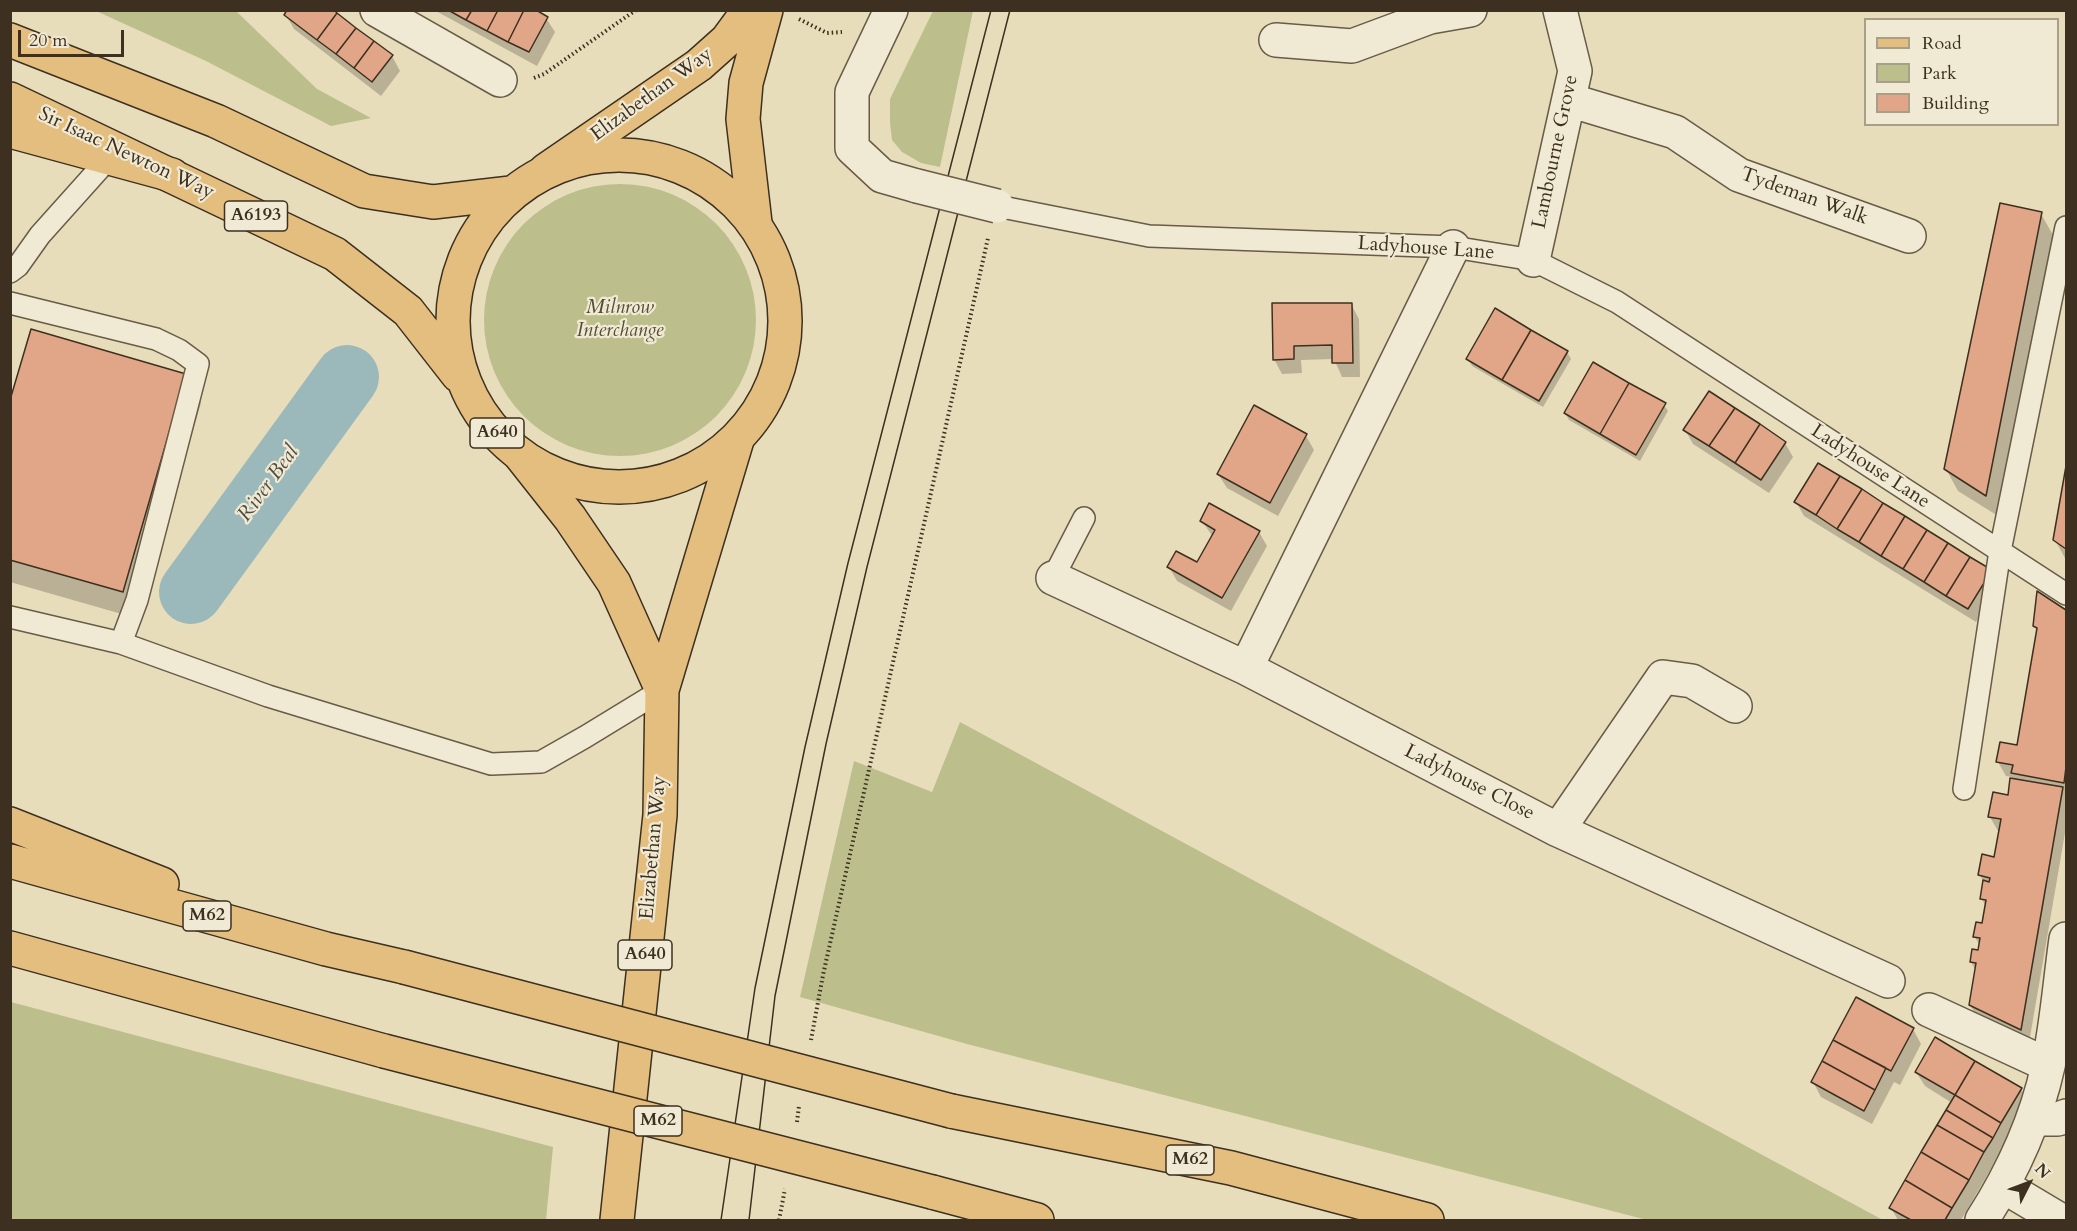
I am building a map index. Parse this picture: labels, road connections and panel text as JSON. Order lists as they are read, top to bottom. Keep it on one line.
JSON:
{"streets":{"main road":["Elizabethan Way","Sir Isaac Newton Way","A6193","A640","M62"],"street":["Lambourne Grove","Tydeman Walk","Ladyhouse Lane","Ladyhouse Close"]},"crossings":[["Elizabethan Way","A640"],["Lambourne Grove","Tydeman Walk"],["Lambourne Grove","Ladyhouse Lane"],["Sir Isaac Newton Way","A640"]],"water":["River Beal"],"parks":["Milnrow Interchange"],"legend":["Road","Park","Building"],"scale_bar":"20 m","north":"top right"}
